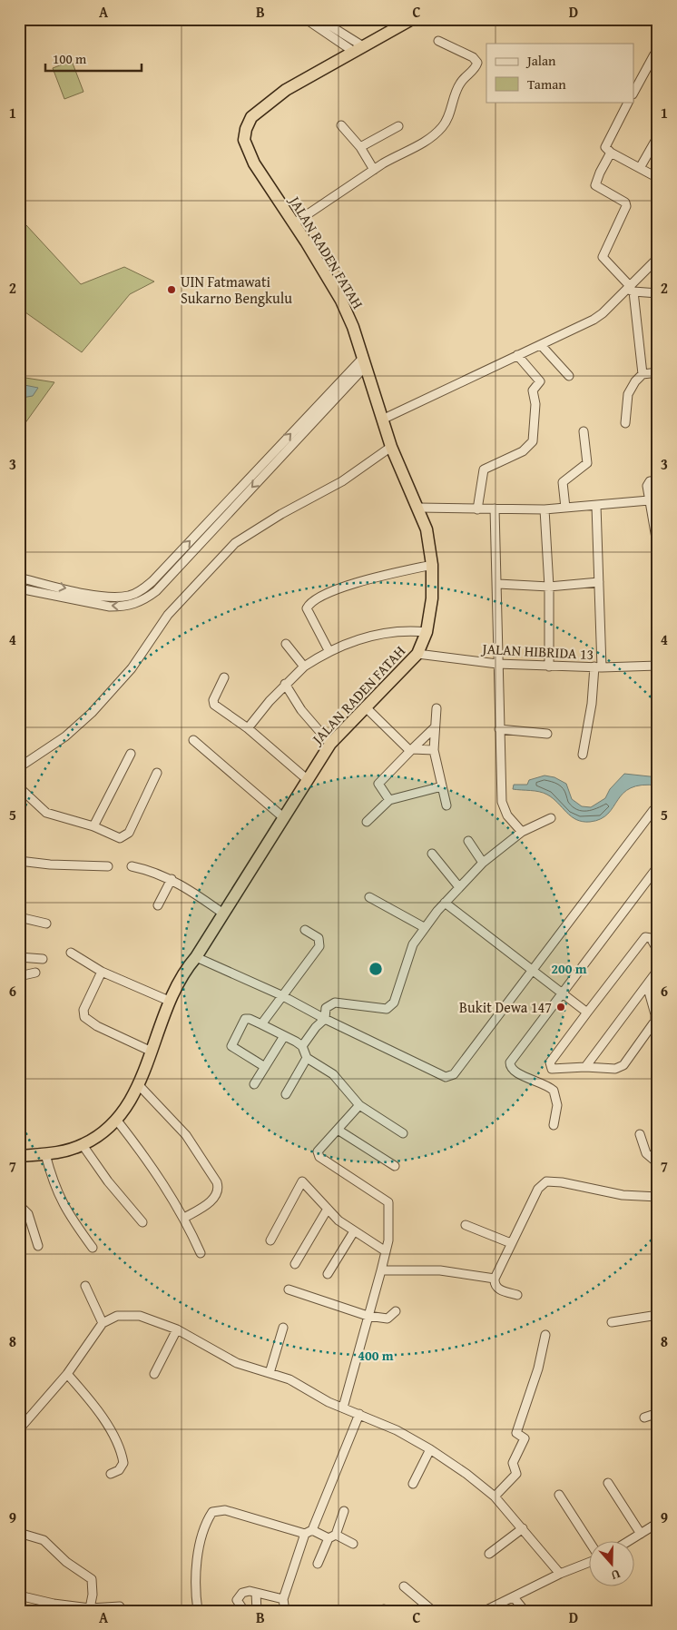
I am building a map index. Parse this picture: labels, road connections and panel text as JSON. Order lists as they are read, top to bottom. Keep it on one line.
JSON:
{"streets":{"highway":["JALAN RADEN FATAH"],"street":["JALAN HIBRIDA 13"]},"crossings":[["JALAN RADEN FATAH","JALAN HIBRIDA 13"]],"places":["UIN Fatmawati Sukarno Bengkulu","Bukit Dewa 147"],"legend":["Jalan","Taman"],"scale_bar":"100 m","north":"bottom","grid":{"columns":["A","B","C","D"],"rows":["1","2","3","4","5","6","7","8","9"]},"rings":["200 m","400 m"]}
